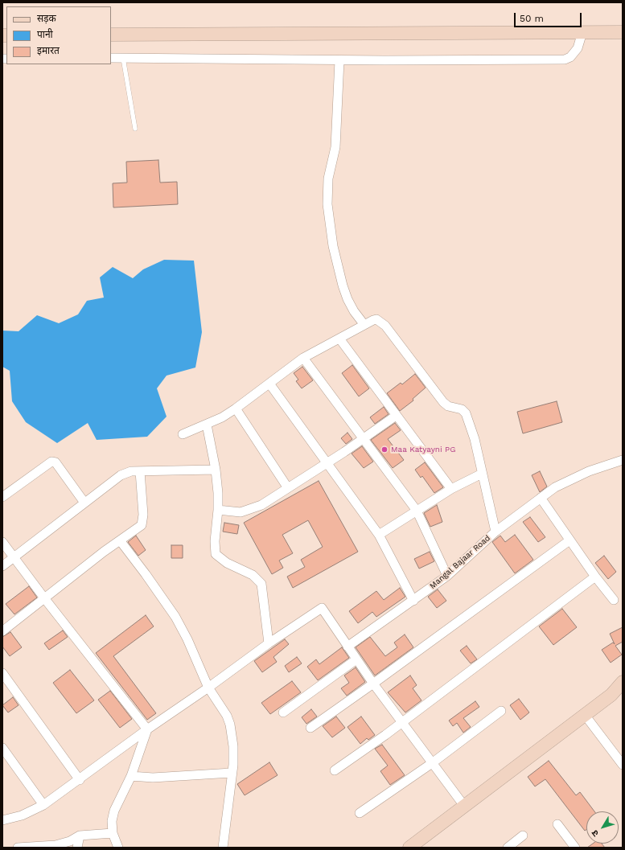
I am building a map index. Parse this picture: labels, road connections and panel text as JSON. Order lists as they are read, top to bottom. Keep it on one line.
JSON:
{"streets":{"street":["Mangal Bajaar Road"]},"places":["Maa Katyayni PG"],"legend":["सड़क","पानी","इमारत"],"scale_bar":"50 m","north":"bottom left"}
